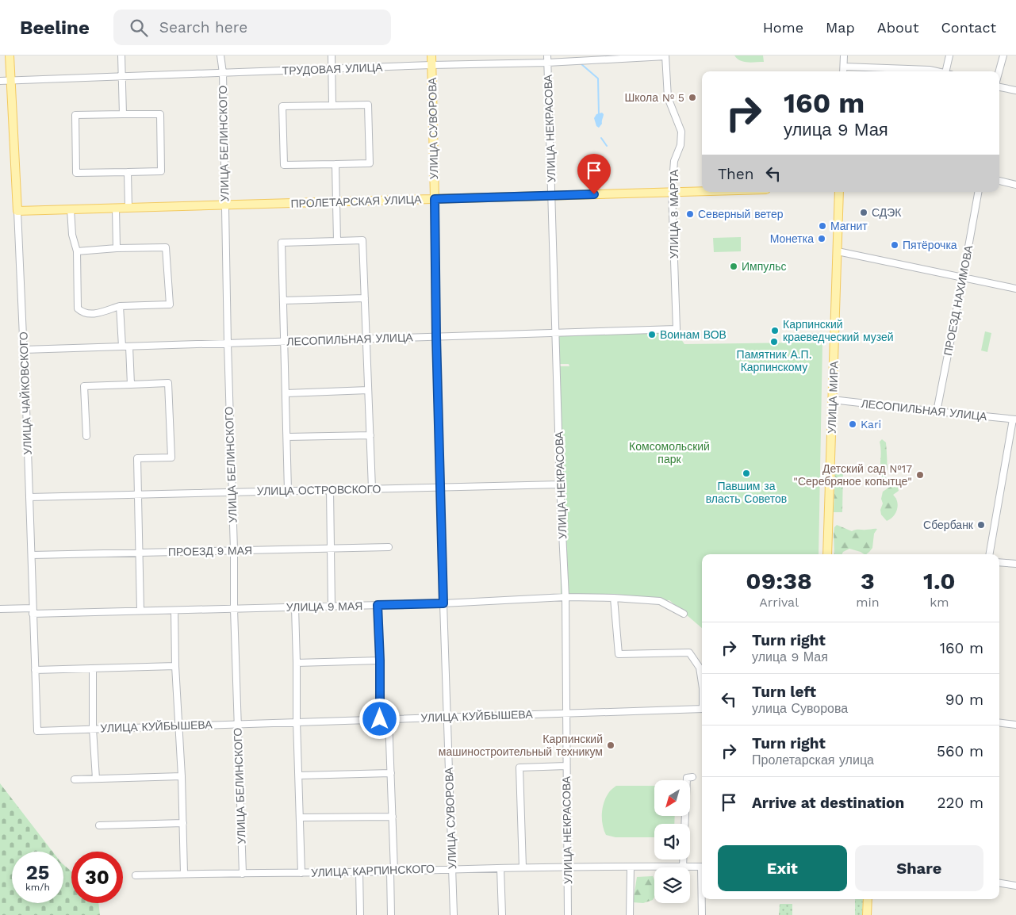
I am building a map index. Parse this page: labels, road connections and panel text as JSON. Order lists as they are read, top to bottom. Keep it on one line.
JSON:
{"streets":{"main road":["УЛИЦА СУВОРОВА","ПРОЛЕТАРСКАЯ УЛИЦА","УЛИЦА ЧАЙКОВСКОГО","УЛИЦА МИРА"],"street":["ТРУДОВАЯ УЛИЦА","УЛИЦА НЕКРАСОВА","УЛИЦА БЕЛИНСКОГО","УЛИЦА 8 МАРТА","ПРОЕЗД НАХИМОВА","ЛЕСОПИЛЬНАЯ УЛИЦА","УЛИЦА ОСТРОВСКОГО","ПРОЕЗД 9 МАЯ","УЛИЦА 9 МАЯ","УЛИЦА КУЙБЫШЕВА","УЛИЦА КАРПИНСКОГО"]},"crossings":[["ТРУДОВАЯ УЛИЦА","УЛИЦА СУВОРОВА"],["ТРУДОВАЯ УЛИЦА","УЛИЦА НЕКРАСОВА"],["ТРУДОВАЯ УЛИЦА","УЛИЦА БЕЛИНСКОГО"],["ТРУДОВАЯ УЛИЦА","УЛИЦА 8 МАРТА"],["ТРУДОВАЯ УЛИЦА","УЛИЦА ЧАЙКОВСКОГО"],["УЛИЦА СУВОРОВА","ПРОЛЕТАРСКАЯ УЛИЦА"],["УЛИЦА СУВОРОВА","ЛЕСОПИЛЬНАЯ УЛИЦА"],["УЛИЦА СУВОРОВА","УЛИЦА ОСТРОВСКОГО"],["УЛИЦА СУВОРОВА","УЛИЦА 9 МАЯ"],["УЛИЦА СУВОРОВА","УЛИЦА КУЙБЫШЕВА"],["УЛИЦА СУВОРОВА","УЛИЦА КАРПИНСКОГО"],["УЛИЦА НЕКРАСОВА","ПРОЛЕТАРСКАЯ УЛИЦА"],["УЛИЦА НЕКРАСОВА","ЛЕСОПИЛЬНАЯ УЛИЦА"],["УЛИЦА НЕКРАСОВА","УЛИЦА ОСТРОВСКОГО"],["УЛИЦА НЕКРАСОВА","УЛИЦА 9 МАЯ"],["УЛИЦА НЕКРАСОВА","УЛИЦА КУЙБЫШЕВА"],["УЛИЦА НЕКРАСОВА","УЛИЦА КАРПИНСКОГО"],["УЛИЦА БЕЛИНСКОГО","ПРОЛЕТАРСКАЯ УЛИЦА"],["УЛИЦА БЕЛИНСКОГО","ЛЕСОПИЛЬНАЯ УЛИЦА"],["УЛИЦА БЕЛИНСКОГО","УЛИЦА ОСТРОВСКОГО"],["УЛИЦА БЕЛИНСКОГО","ПРОЕЗД 9 МАЯ"],["УЛИЦА БЕЛИНСКОГО","УЛИЦА 9 МАЯ"],["УЛИЦА БЕЛИНСКОГО","УЛИЦА КУЙБЫШЕВА"],["УЛИЦА БЕЛИНСКОГО","УЛИЦА КАРПИНСКОГО"],["ПРОЛЕТАРСКАЯ УЛИЦА","УЛИЦА 8 МАРТА"],["ПРОЛЕТАРСКАЯ УЛИЦА","УЛИЦА ЧАЙКОВСКОГО"],["УЛИЦА 8 МАРТА","ЛЕСОПИЛЬНАЯ УЛИЦА"],["ПРОЕЗД НАХИМОВА","ЛЕСОПИЛЬНАЯ УЛИЦА"],["ЛЕСОПИЛЬНАЯ УЛИЦА","УЛИЦА ЧАЙКОВСКОГО"],["ЛЕСОПИЛЬНАЯ УЛИЦА","УЛИЦА МИРА"],["УЛИЦА ЧАЙКОВСКОГО","УЛИЦА ОСТРОВСКОГО"],["УЛИЦА ЧАЙКОВСКОГО","ПРОЕЗД 9 МАЯ"],["УЛИЦА ЧАЙКОВСКОГО","УЛИЦА 9 МАЯ"],["УЛИЦА ЧАЙКОВСКОГО","УЛИЦА КУЙБЫШЕВА"],["УЛИЦА 9 МАЯ","УЛИЦА КУЙБЫШЕВА"]],"parks":["Комсомольский парк"],"places":["Школа № 5","СДЭК","Северный ветер","Магнит","Монетка","Пятёрочка","Импульс","Карпинский краеведческий музей","Воинам ВОВ","Памятник А.П. Карпинскому","Kari","Павшим за власть Советов","Детский сад №17 \"Серебряное копытце\"","Сбербанк","Карпинский машиностроительный техникум"],"north":"bottom left","page":{"header":"Beeline","search":"Search here","nav":["Home","Map","About","Contact"],"turn":["160 m","улица 9 Мая"],"then":"Then","eta":["09:38","Arrival","3","min","1.0","km"],"list":[{"name":"Turn right","note":"улица 9 Мая","value":"160 m"},{"name":"Turn left","note":"улица Суворова","value":"90 m"},{"name":"Turn right","note":"Пролетарская улица","value":"560 m"},{"name":"Arrive at destination","value":"220 m"}],"buttons":["Exit","Share"],"speed":"25 km/h","limit":"30"}}
